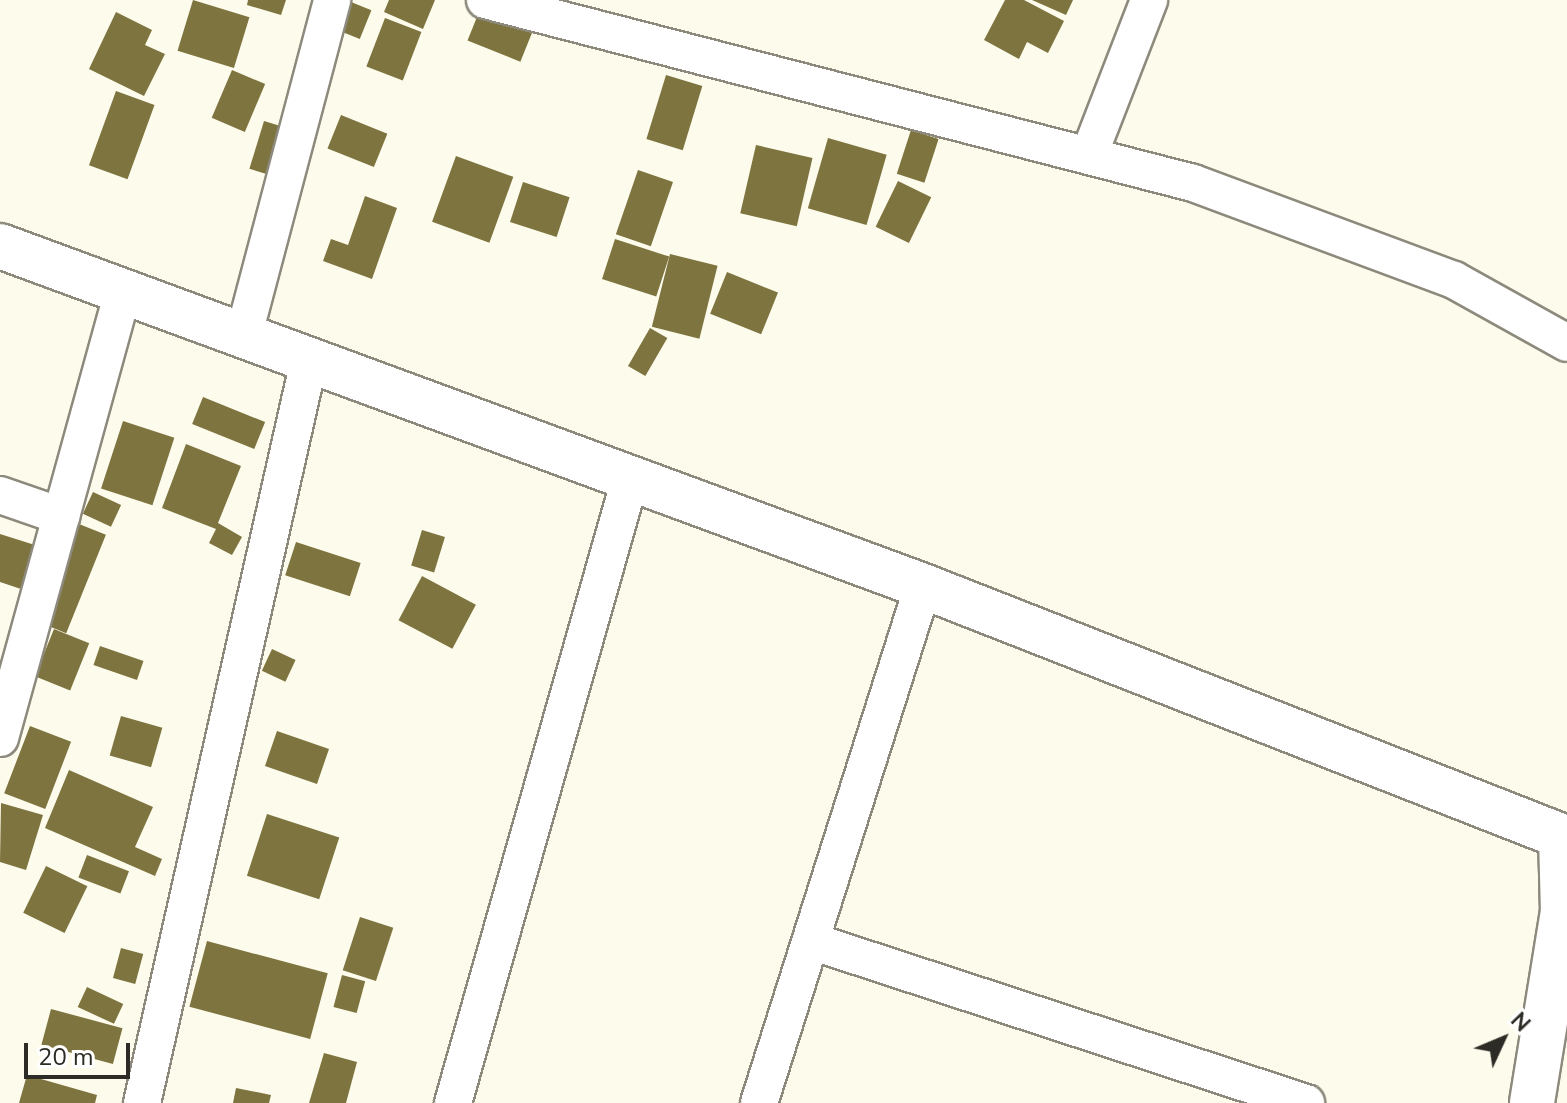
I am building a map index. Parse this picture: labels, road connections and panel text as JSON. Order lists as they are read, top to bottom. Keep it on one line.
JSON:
{"scale_bar":"20 m","north":"top right"}
